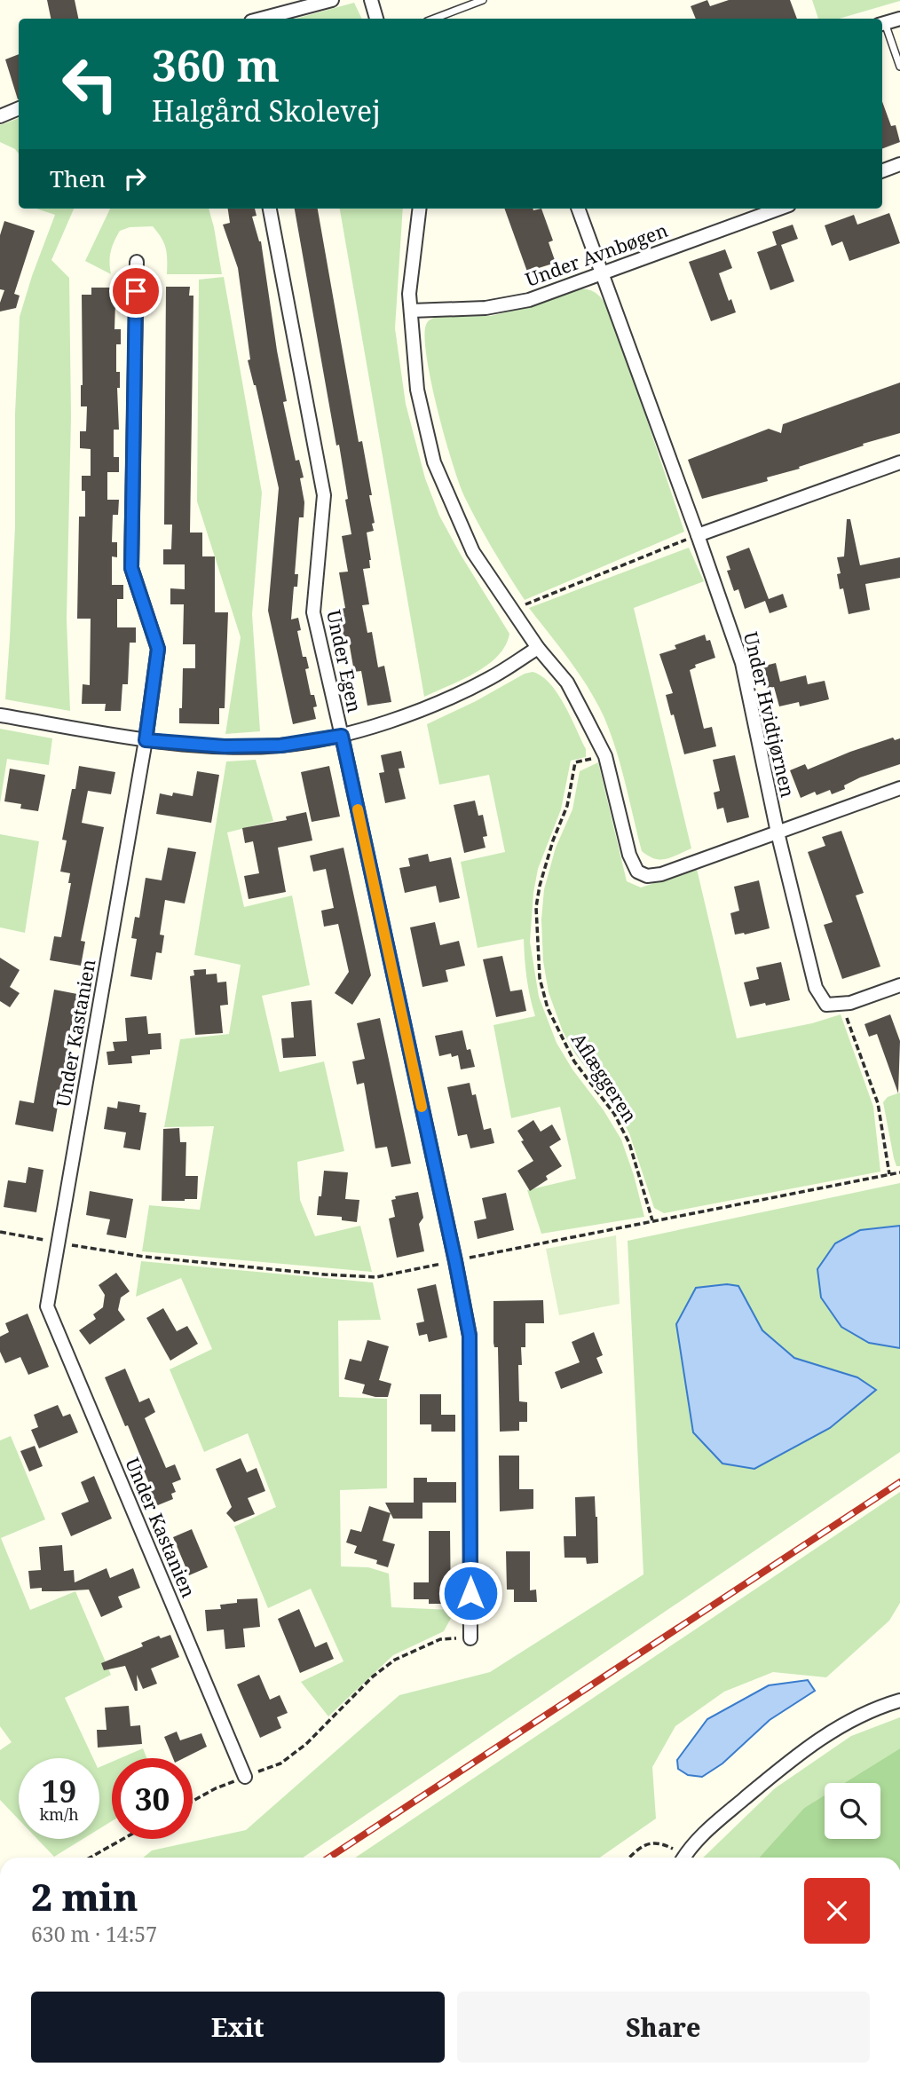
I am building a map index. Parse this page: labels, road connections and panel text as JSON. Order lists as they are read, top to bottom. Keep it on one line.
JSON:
{"streets":{"street":["Under Avnbøgen","Under Egen","Under Hvidtjørnen","Under Kastanien"],"path":["Aflæggeren"]},"crossings":[["Under Avnbøgen","Under Hvidtjørnen"]],"page":{"turn":["360 m","Halgård Skolevej"],"then":"Then","speed":"19 km/h","limit":"30","heading":["2 min","630 m · 14:57"],"buttons":["Exit","Share"]}}
